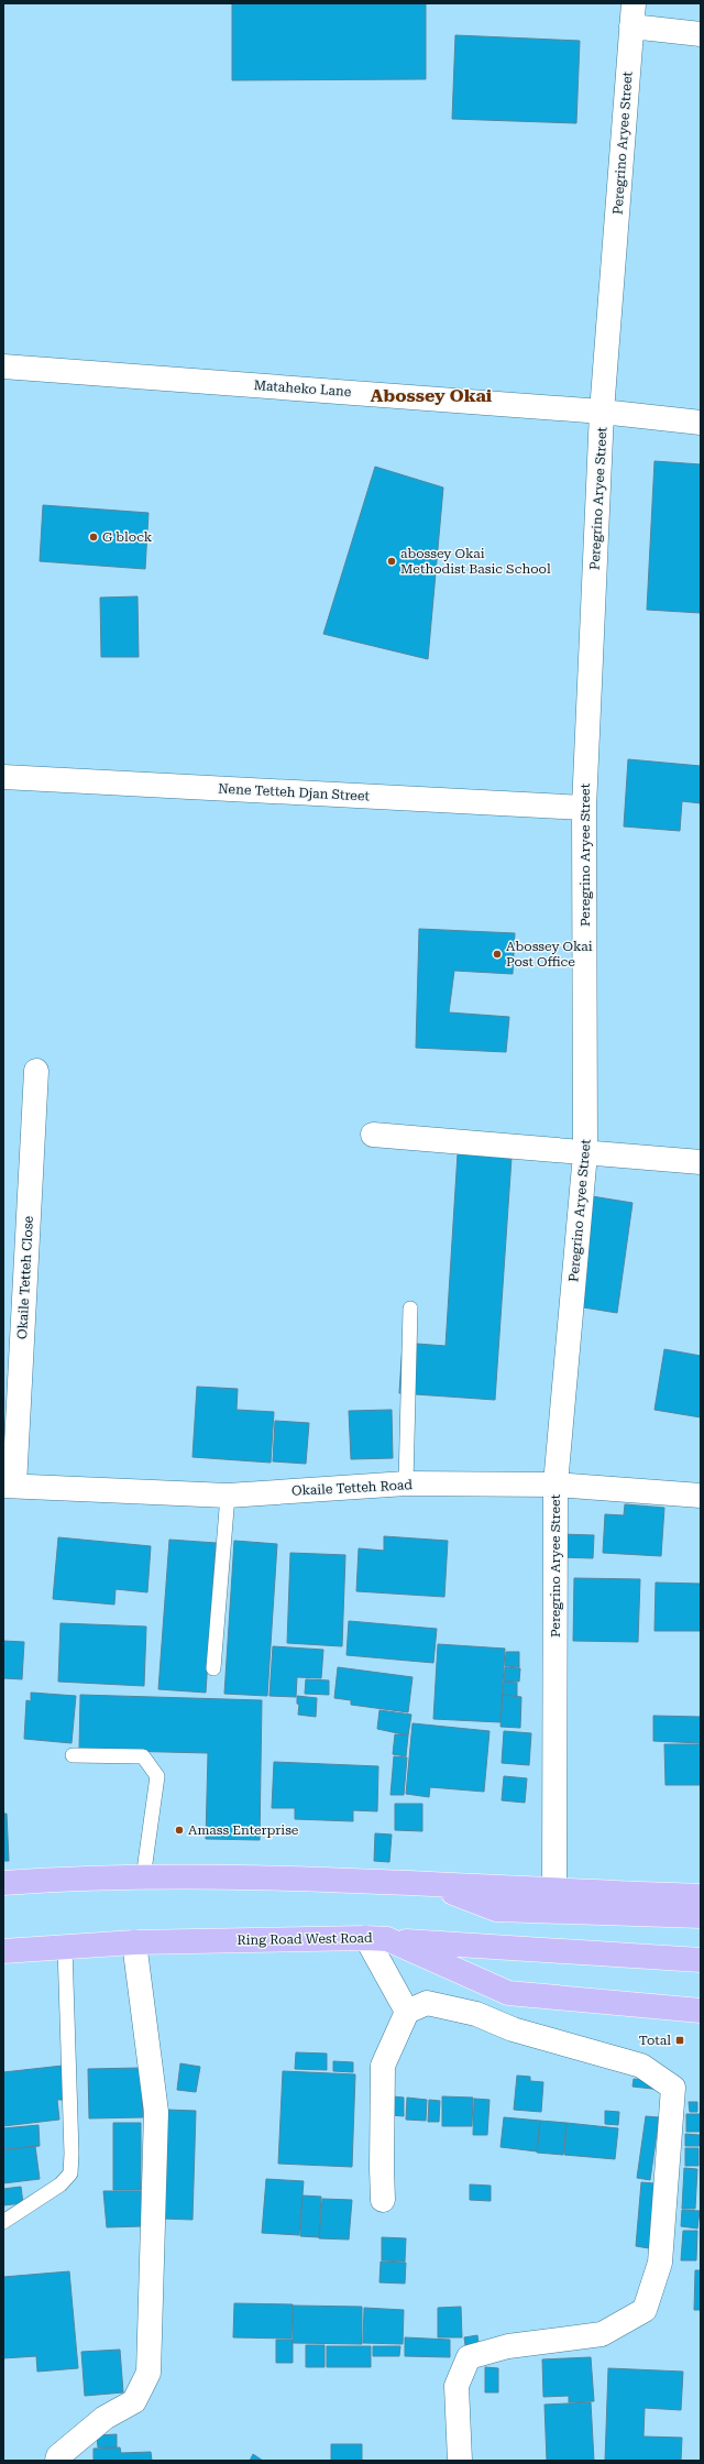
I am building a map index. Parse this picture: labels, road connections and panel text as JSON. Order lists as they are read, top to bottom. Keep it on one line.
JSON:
{"streets":{"main road":["Ring Road West Road"],"street":["Peregrino Aryee Street","Mataheko Lane","Nene Tetteh Djan Street","Okaile Tetteh Close","Okaile Tetteh Road"]},"crossings":[["Peregrino Aryee Street","Mataheko Lane"],["Peregrino Aryee Street","Nene Tetteh Djan Street"],["Peregrino Aryee Street","Okaile Tetteh Road"],["Okaile Tetteh Close","Okaile Tetteh Road"]],"districts":["Abossey Okai"],"places":{"other":["G block","abossey Okai Methodist Basic School","Abossey Okai Post Office","Amass Enterprise"],"transit":["Total"]}}
